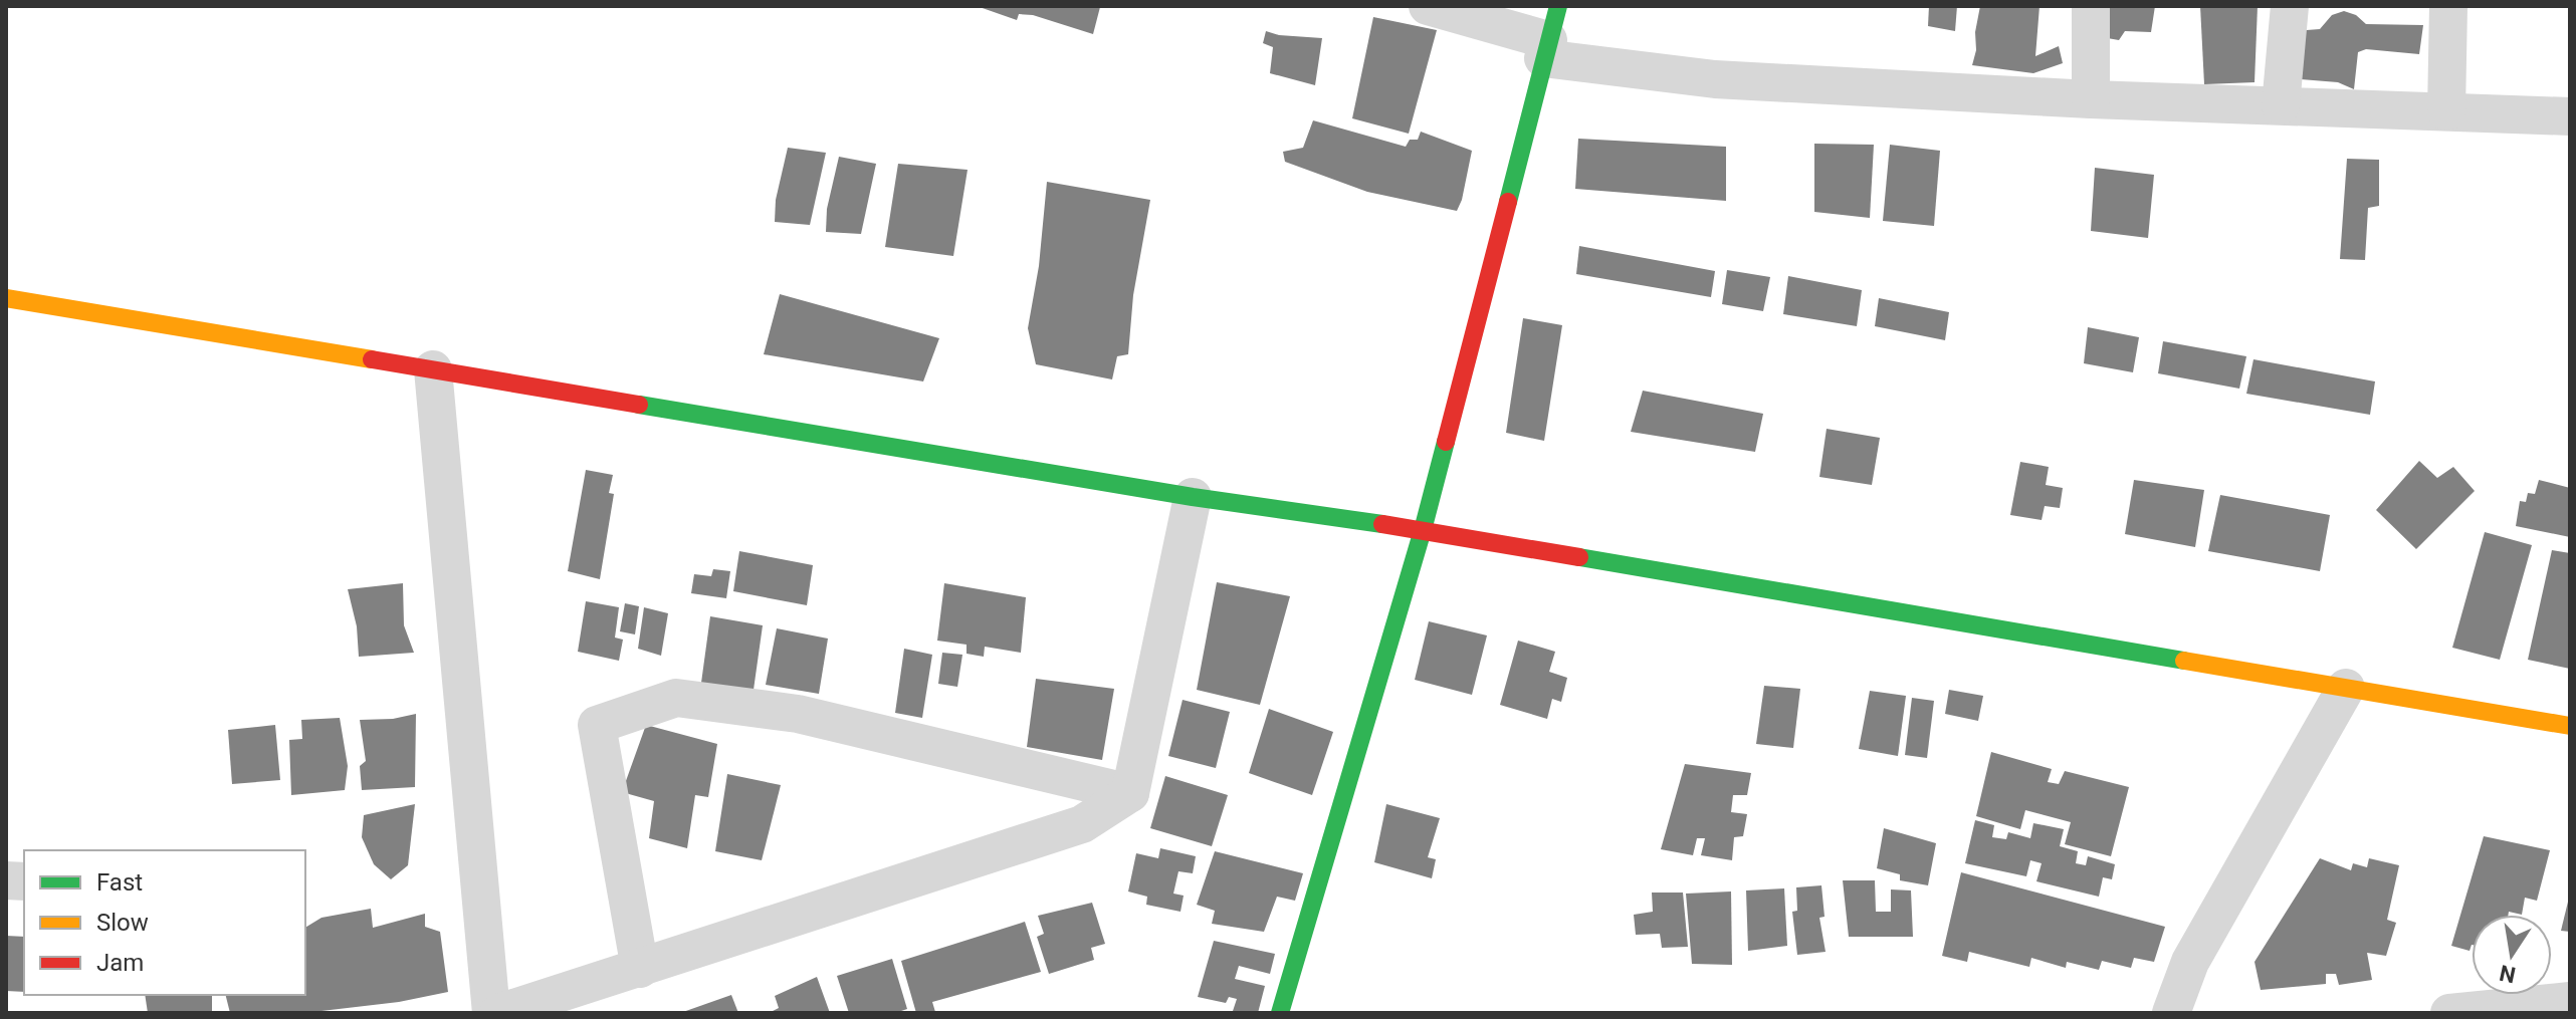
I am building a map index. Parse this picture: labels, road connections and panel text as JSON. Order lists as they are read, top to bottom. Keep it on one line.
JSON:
{"legend":["Fast","Slow","Jam"],"north":"bottom"}
